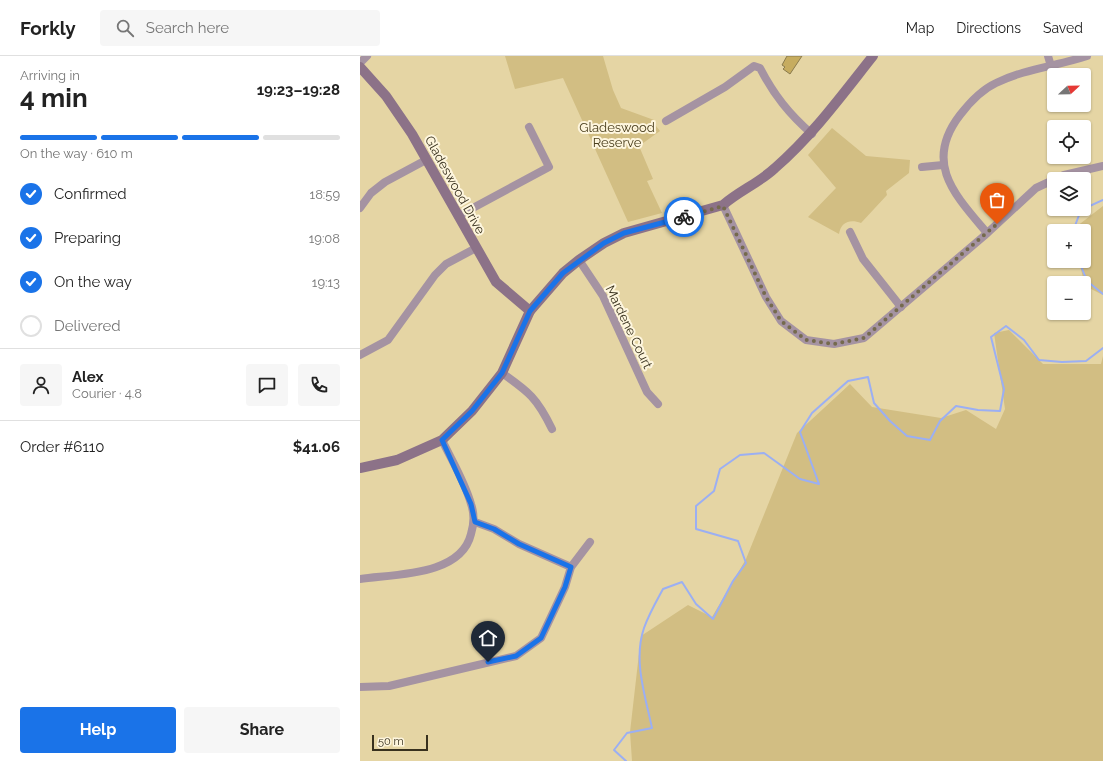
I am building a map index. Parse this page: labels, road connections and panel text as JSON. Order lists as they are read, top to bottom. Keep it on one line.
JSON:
{"streets":{"street":["Gladeswood Drive","Mardene Court"]},"parks":["Gladeswood Reserve"],"scale_bar":"50 m","north":"right","page":{"header":"Forkly","search":"Search here","nav":["Map","Directions","Saved"],"heading":["4 min","Arriving in","19:23–19:28"],"panel":["Alex","Courier · 4.8","Order #6110","$41.06"],"map_buttons":["+","−"],"bar":"On the way · 610 m","list":[["Confirmed","18:59"],["Preparing","19:08"],["On the way","19:13"],"Delivered"],"buttons":["Help","Share"],"scale":"50 m"}}
